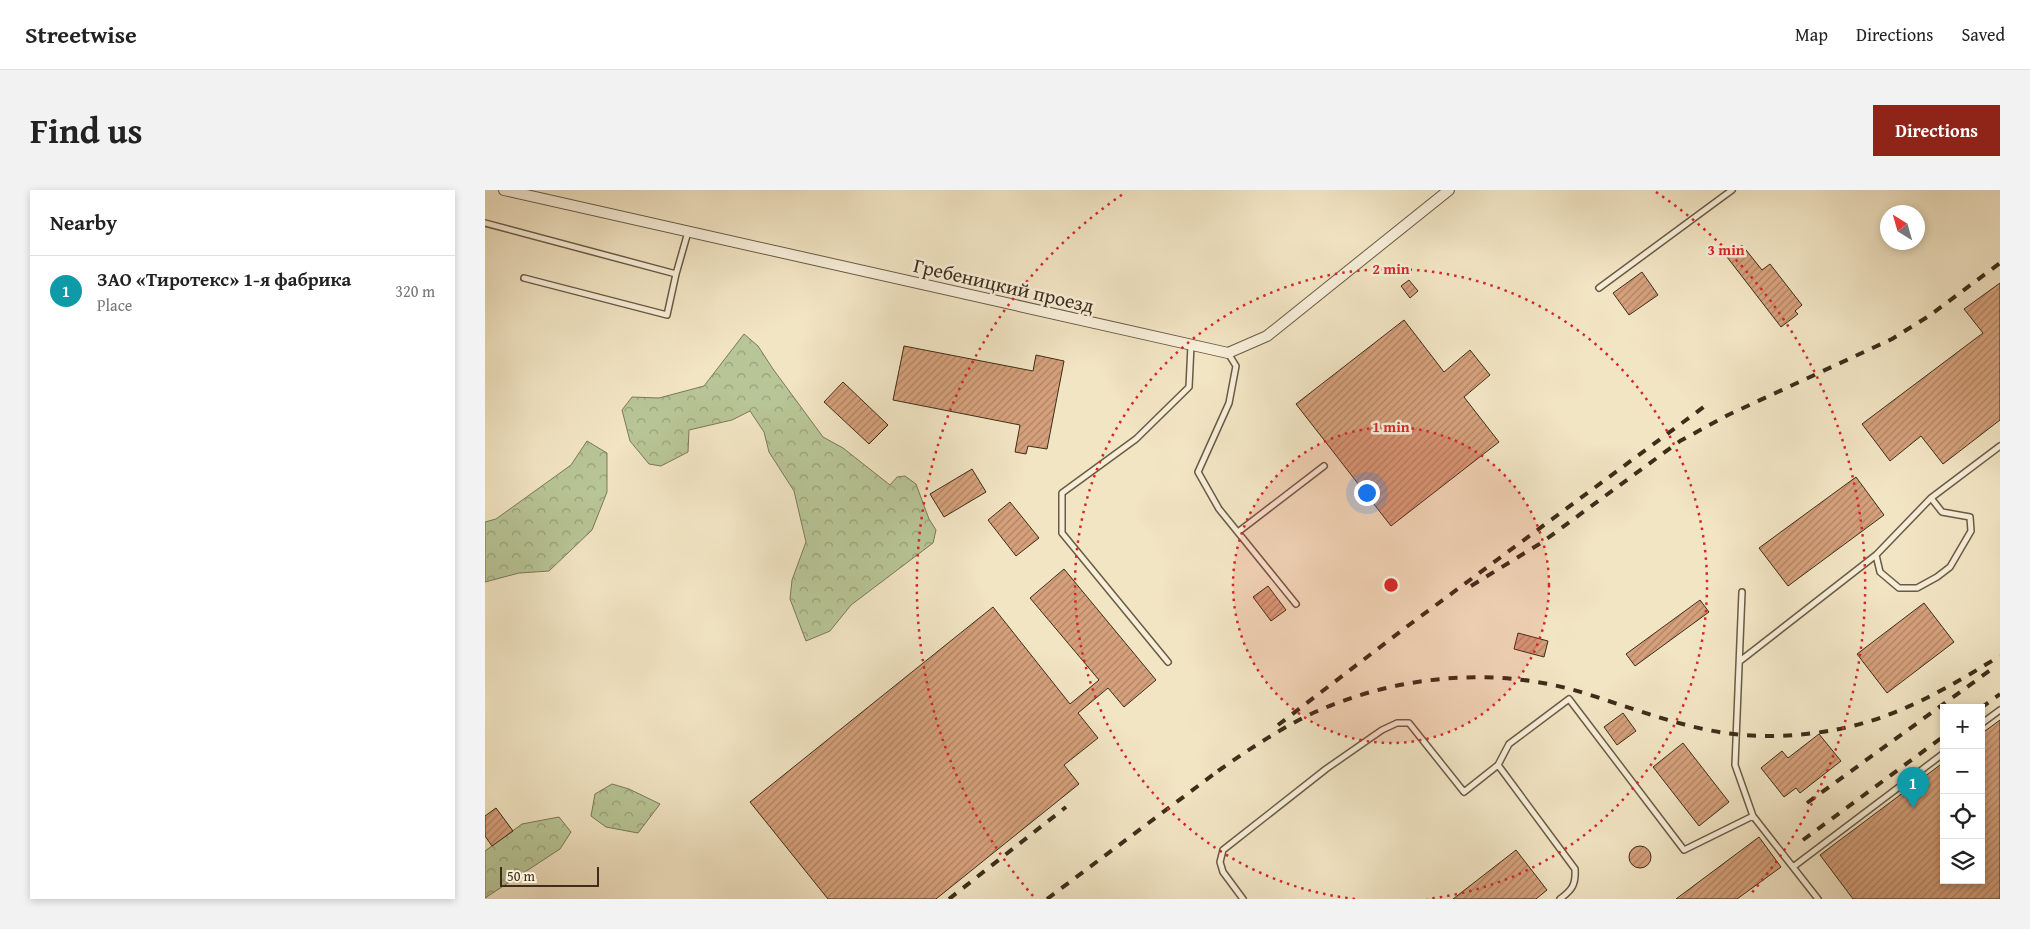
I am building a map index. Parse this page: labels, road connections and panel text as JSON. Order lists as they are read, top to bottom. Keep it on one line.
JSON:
{"streets":{"street":["Гребеницкий проезд"]},"scale_bar":"50 m","north":"top left","page":{"header":"Streetwise","nav":["Map","Directions","Saved"],"title":"Find us","buttons":"Directions","heading":"Nearby","list":[{"mark":"1","name":"ЗАО «Тиротекс» 1-я фабрика","note":"Place","value":"320 m"}],"map_buttons":["+","−"],"pins":"1","scale":"50 m"},"rings":["3 min","2 min","1 min"]}
